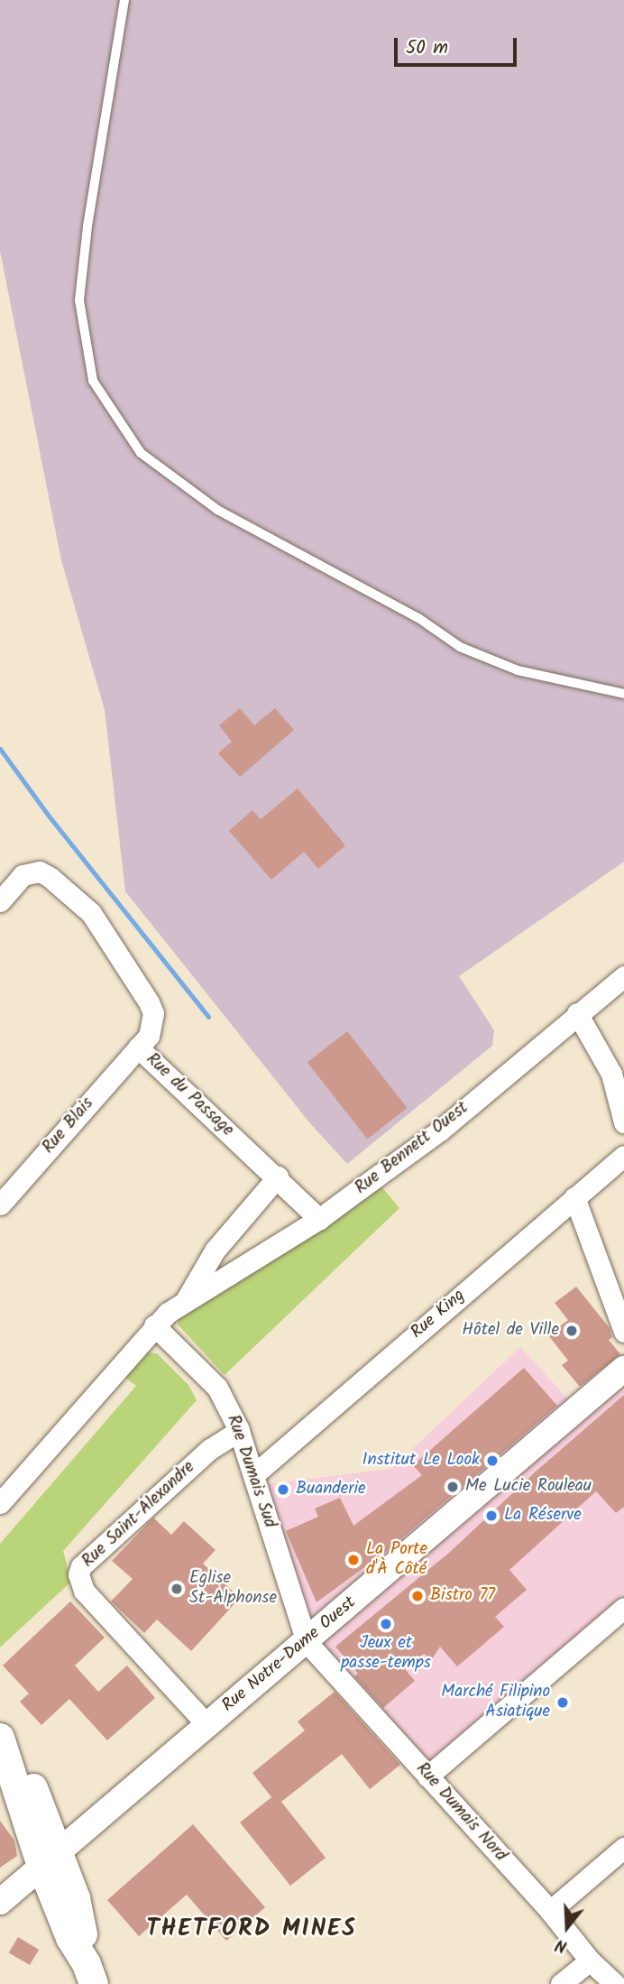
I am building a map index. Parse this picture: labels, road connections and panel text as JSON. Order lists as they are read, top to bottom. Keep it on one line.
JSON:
{"streets":{"street":["Rue du Passage","Rue Blais","Rue Bennett Ouest","Rue King","Rue Dumais Sud","Rue Saint-Alexandre","Rue Notre-Dame Ouest","Rue Dumais Nord"]},"crossings":[["Rue du Passage","Rue Blais"],["Rue du Passage","Rue Bennett Ouest"],["Rue Bennett Ouest","Rue Dumais Sud"],["Rue King","Rue Dumais Sud"],["Rue Dumais Sud","Rue Saint-Alexandre"],["Rue Dumais Sud","Rue Notre-Dame Ouest"],["Rue Dumais Sud","Rue Dumais Nord"],["Rue Saint-Alexandre","Rue Notre-Dame Ouest"],["Rue Notre-Dame Ouest","Rue Dumais Nord"]],"districts":["THETFORD MINES"],"places":["Hôtel de Ville","Institut Le Look","Me Lucie Rouleau","Buanderie","La Réserve","La Porte d'À Côté","Eglise St-Alphonse","Bistro 77","Jeux et passe-temps","Marché Filipino Asiatique"],"scale_bar":"50 m","north":"bottom"}
